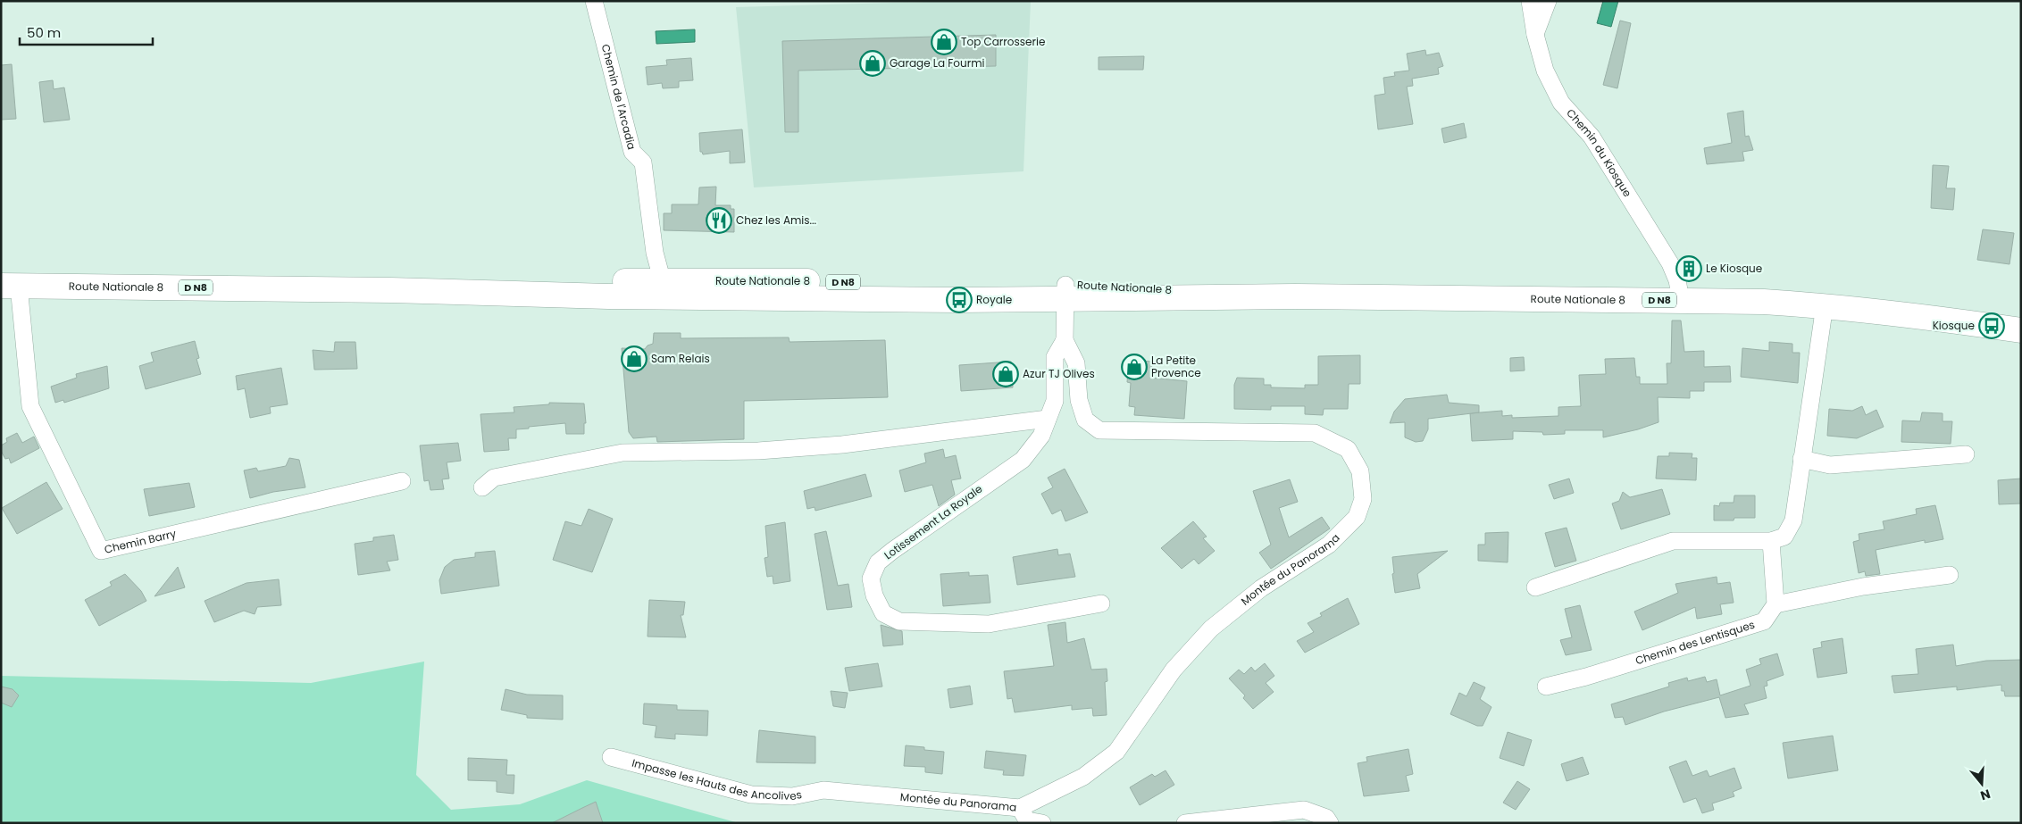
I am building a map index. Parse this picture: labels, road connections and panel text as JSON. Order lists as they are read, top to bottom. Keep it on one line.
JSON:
{"streets":{"main road":["Route Nationale 8","D N8"],"street":["Chemin de l'Arcadia","Chemin du Kiosque","Lotissement La Royale","Chemin Barry","Montée du Panorama","Chemin des Lentisques","Impasse les Hauts des Ancolives"]},"crossings":[["Chemin de l'Arcadia","Route Nationale 8"],["Chemin du Kiosque","Route Nationale 8"],["Route Nationale 8","Chemin Barry"],["Route Nationale 8","Montée du Panorama"],["Lotissement La Royale","Montée du Panorama"],["Montée du Panorama","Impasse les Hauts des Ancolives"]],"places":{"shop":["Top Carrosserie","Garage La Fourmi","Sam Relais","La Petite Provence","Azur TJ Olives"],"restaurant":["Chez les Amis..."],"building":["Le Kiosque"],"bus stop":["Royale","Kiosque"]},"scale_bar":"50 m","north":"bottom"}
